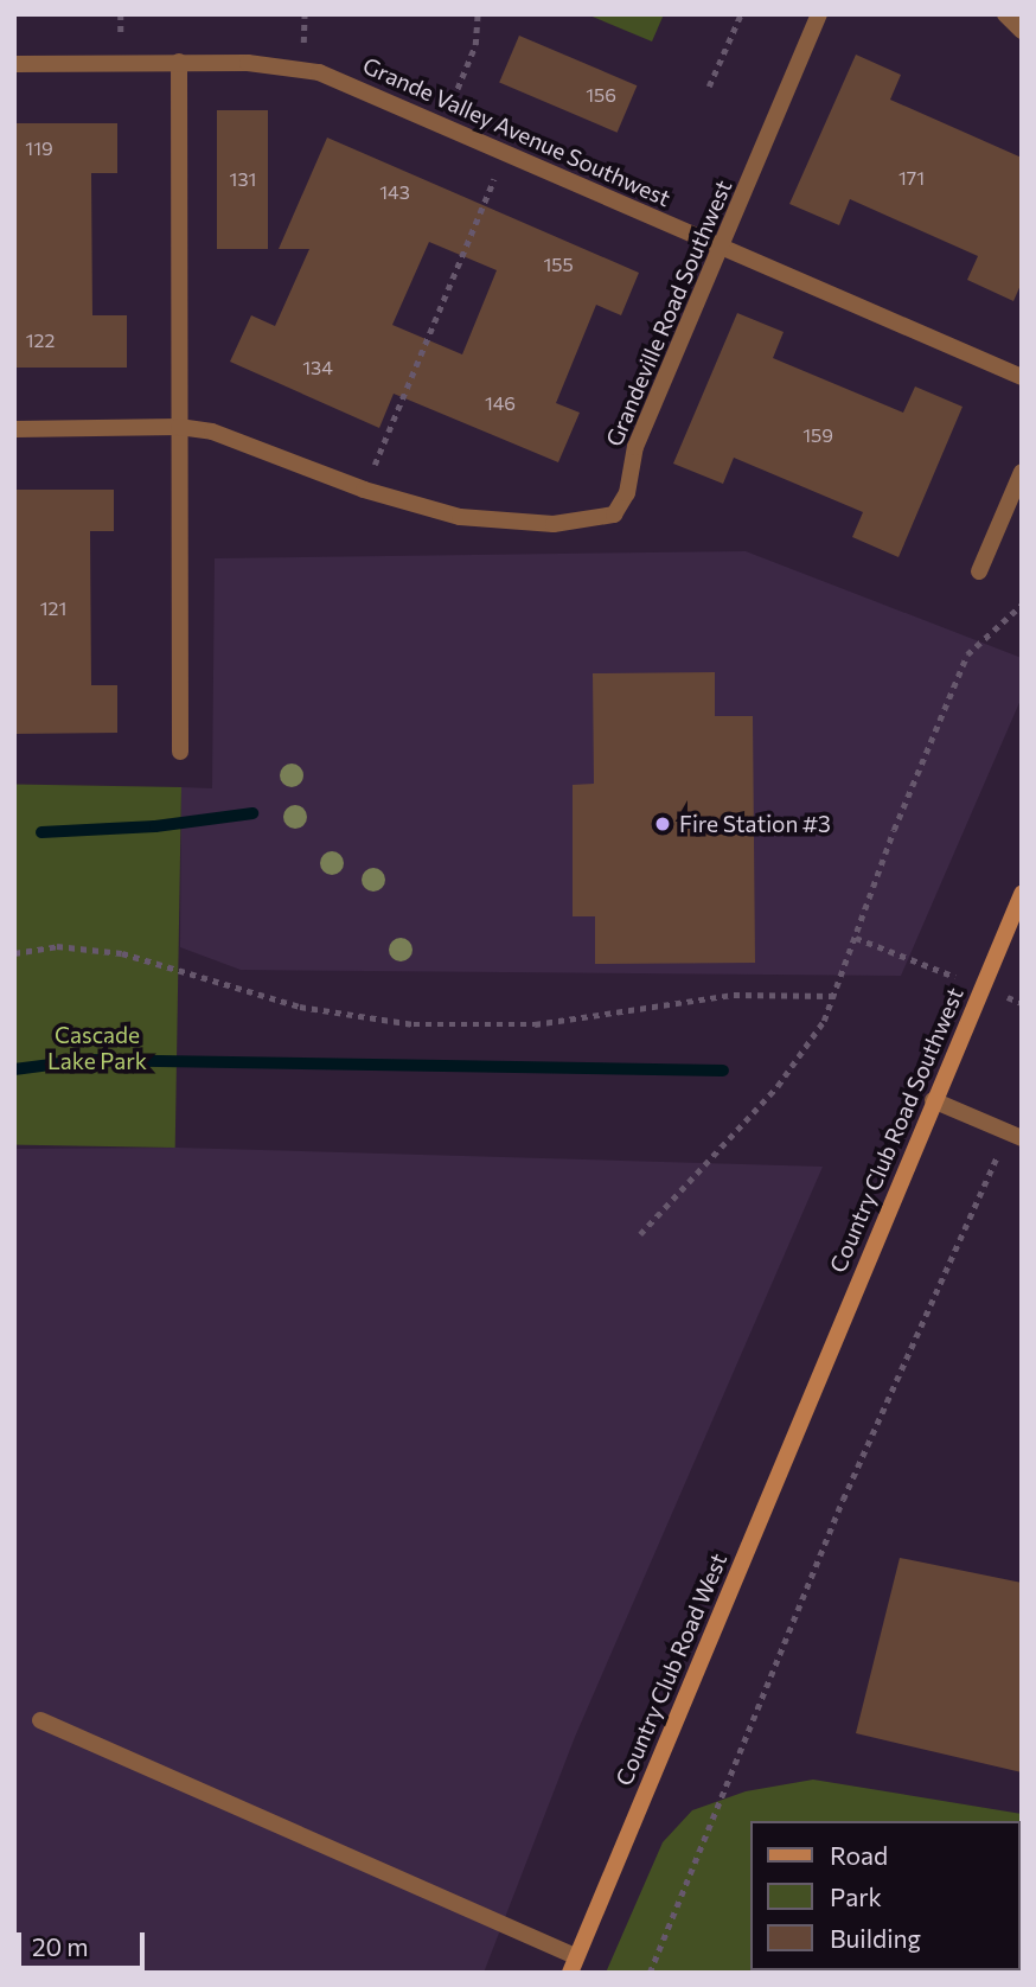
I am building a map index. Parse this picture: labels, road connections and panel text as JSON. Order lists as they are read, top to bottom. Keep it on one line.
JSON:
{"streets":{"main road":["Country Club Road Southwest","Country Club Road West"],"street":["Grande Valley Avenue Southwest","Grandeville Road Southwest"]},"crossings":[["Grande Valley Avenue Southwest","Grandeville Road Southwest"],["Country Club Road Southwest","Country Club Road West"]],"parks":["Cascade Lake Park"],"places":["Fire Station #3"],"house_numbers":["156","119","171","131","143","155","122","134","146","159","121"],"legend":["Road","Park","Building"],"scale_bar":"20 m"}
